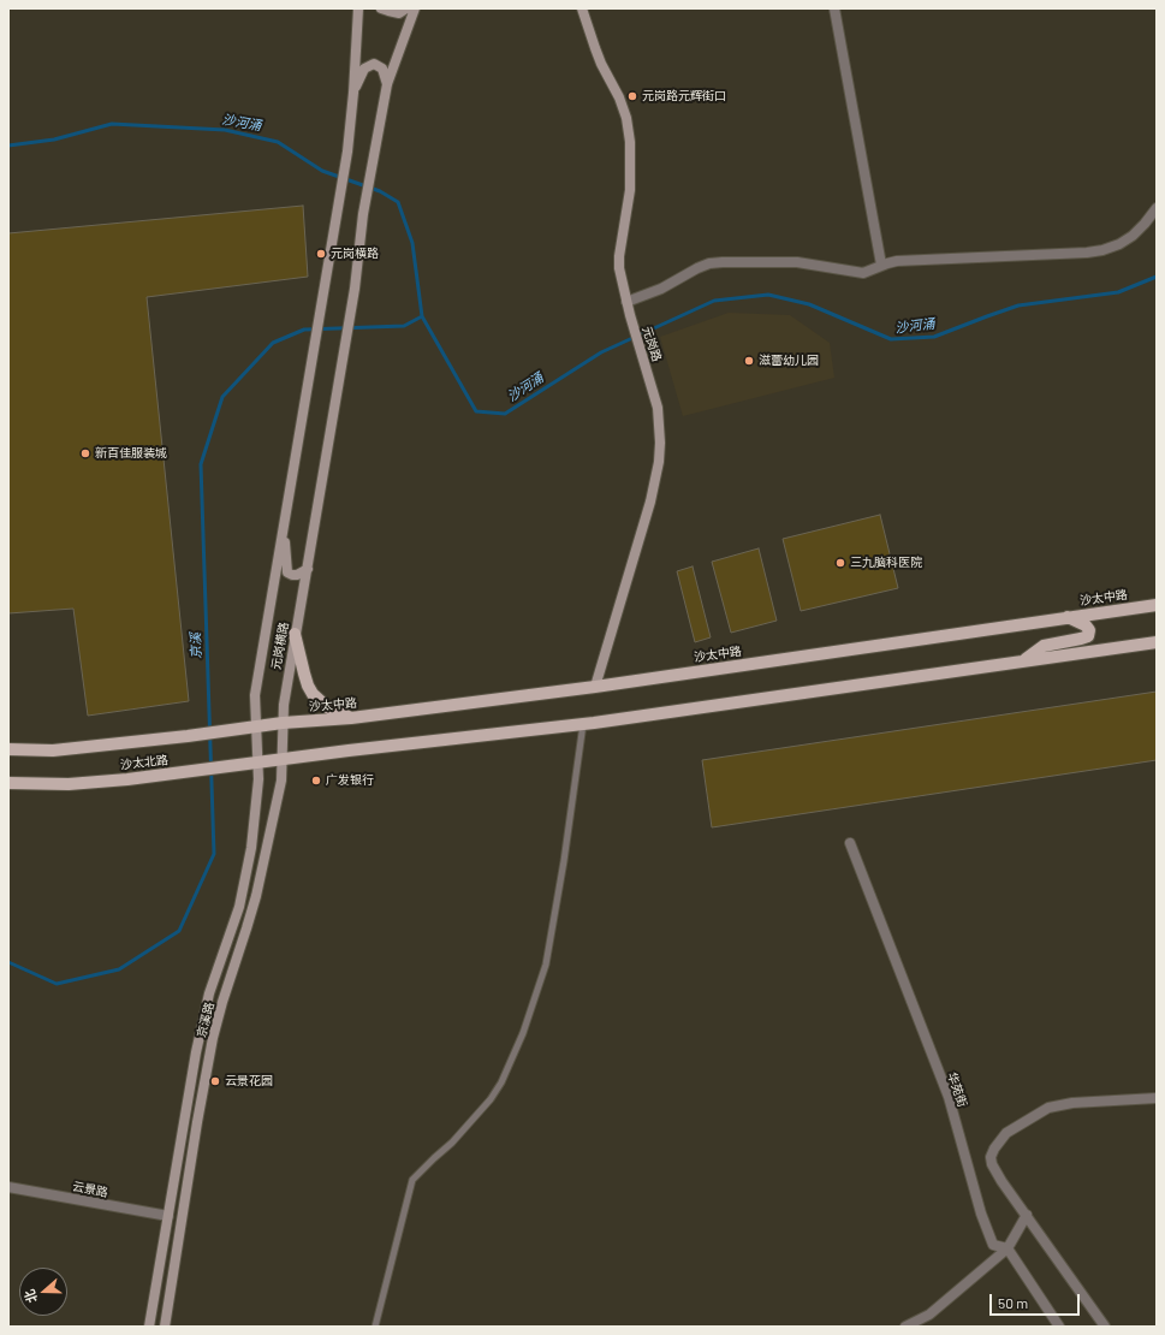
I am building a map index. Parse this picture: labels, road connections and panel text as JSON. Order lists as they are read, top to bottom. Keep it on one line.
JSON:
{"streets":{"main road":["元岗路","沙太中路","元岗横路","沙太北路","京溪路"],"street":["华苑街","云景路"]},"crossings":[["元岗路","沙太中路"],["沙太中路","元岗横路"],["沙太中路","沙太北路"],["沙太中路","京溪路"],["元岗横路","沙太北路"],["元岗横路","京溪路"],["沙太北路","京溪路"],["京溪路","云景路"]],"water":["沙河涌","京溪"],"places":["元岗路元辉街口","元岗横路","滋蕾幼儿园","新百佳服装城","三九脑科医院","广发银行","云景花园"],"scale_bar":"50 m","north":"left"}
